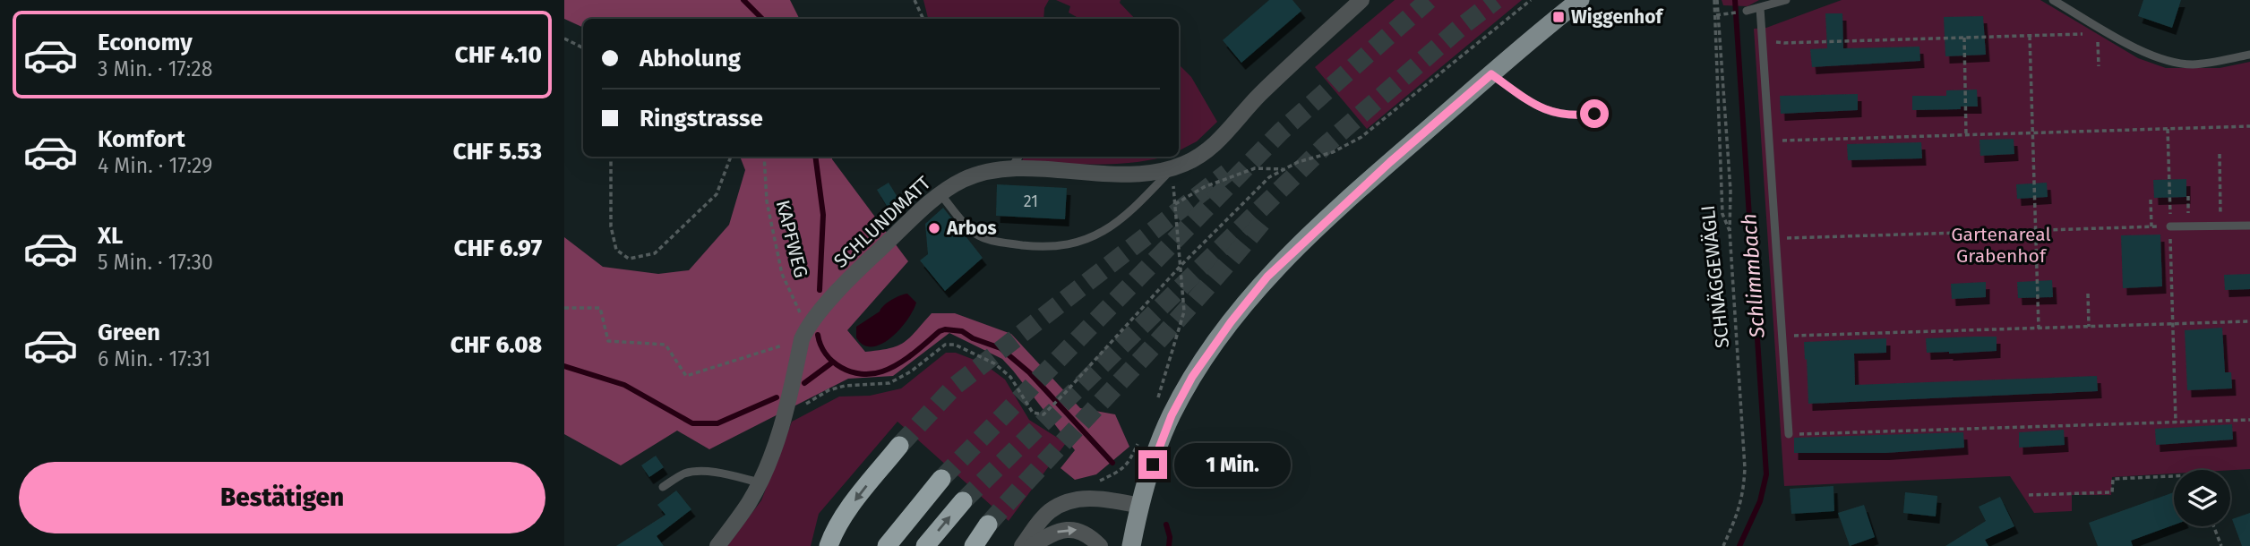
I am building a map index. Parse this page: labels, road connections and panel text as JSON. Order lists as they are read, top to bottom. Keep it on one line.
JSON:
{"streets":{"street":["SCHLUNDMATT"],"path":["KAPFWEG","SCHNÄGGEWÄGLI"]},"crossings":[["SCHLUNDMATT","KAPFWEG"]],"water":["Schlimmbach"],"parks":["Gartenareal Grabenhof"],"places":{"transit":["Wiggenhof"],"other":["Arbos"]},"house_numbers":["21"],"page":{"list":[{"name":"Economy","note":"3 Min. · 17:28","value":"CHF 4.10"},{"name":"Komfort","note":"4 Min. · 17:29","value":"CHF 5.53"},{"name":"XL","note":"5 Min. · 17:30","value":"CHF 6.97"},{"name":"Green","note":"6 Min. · 17:31","value":"CHF 6.08"}],"banner":["Abholung","Ringstrasse"],"bubble":"1 Min.","buttons":"Bestätigen"}}
